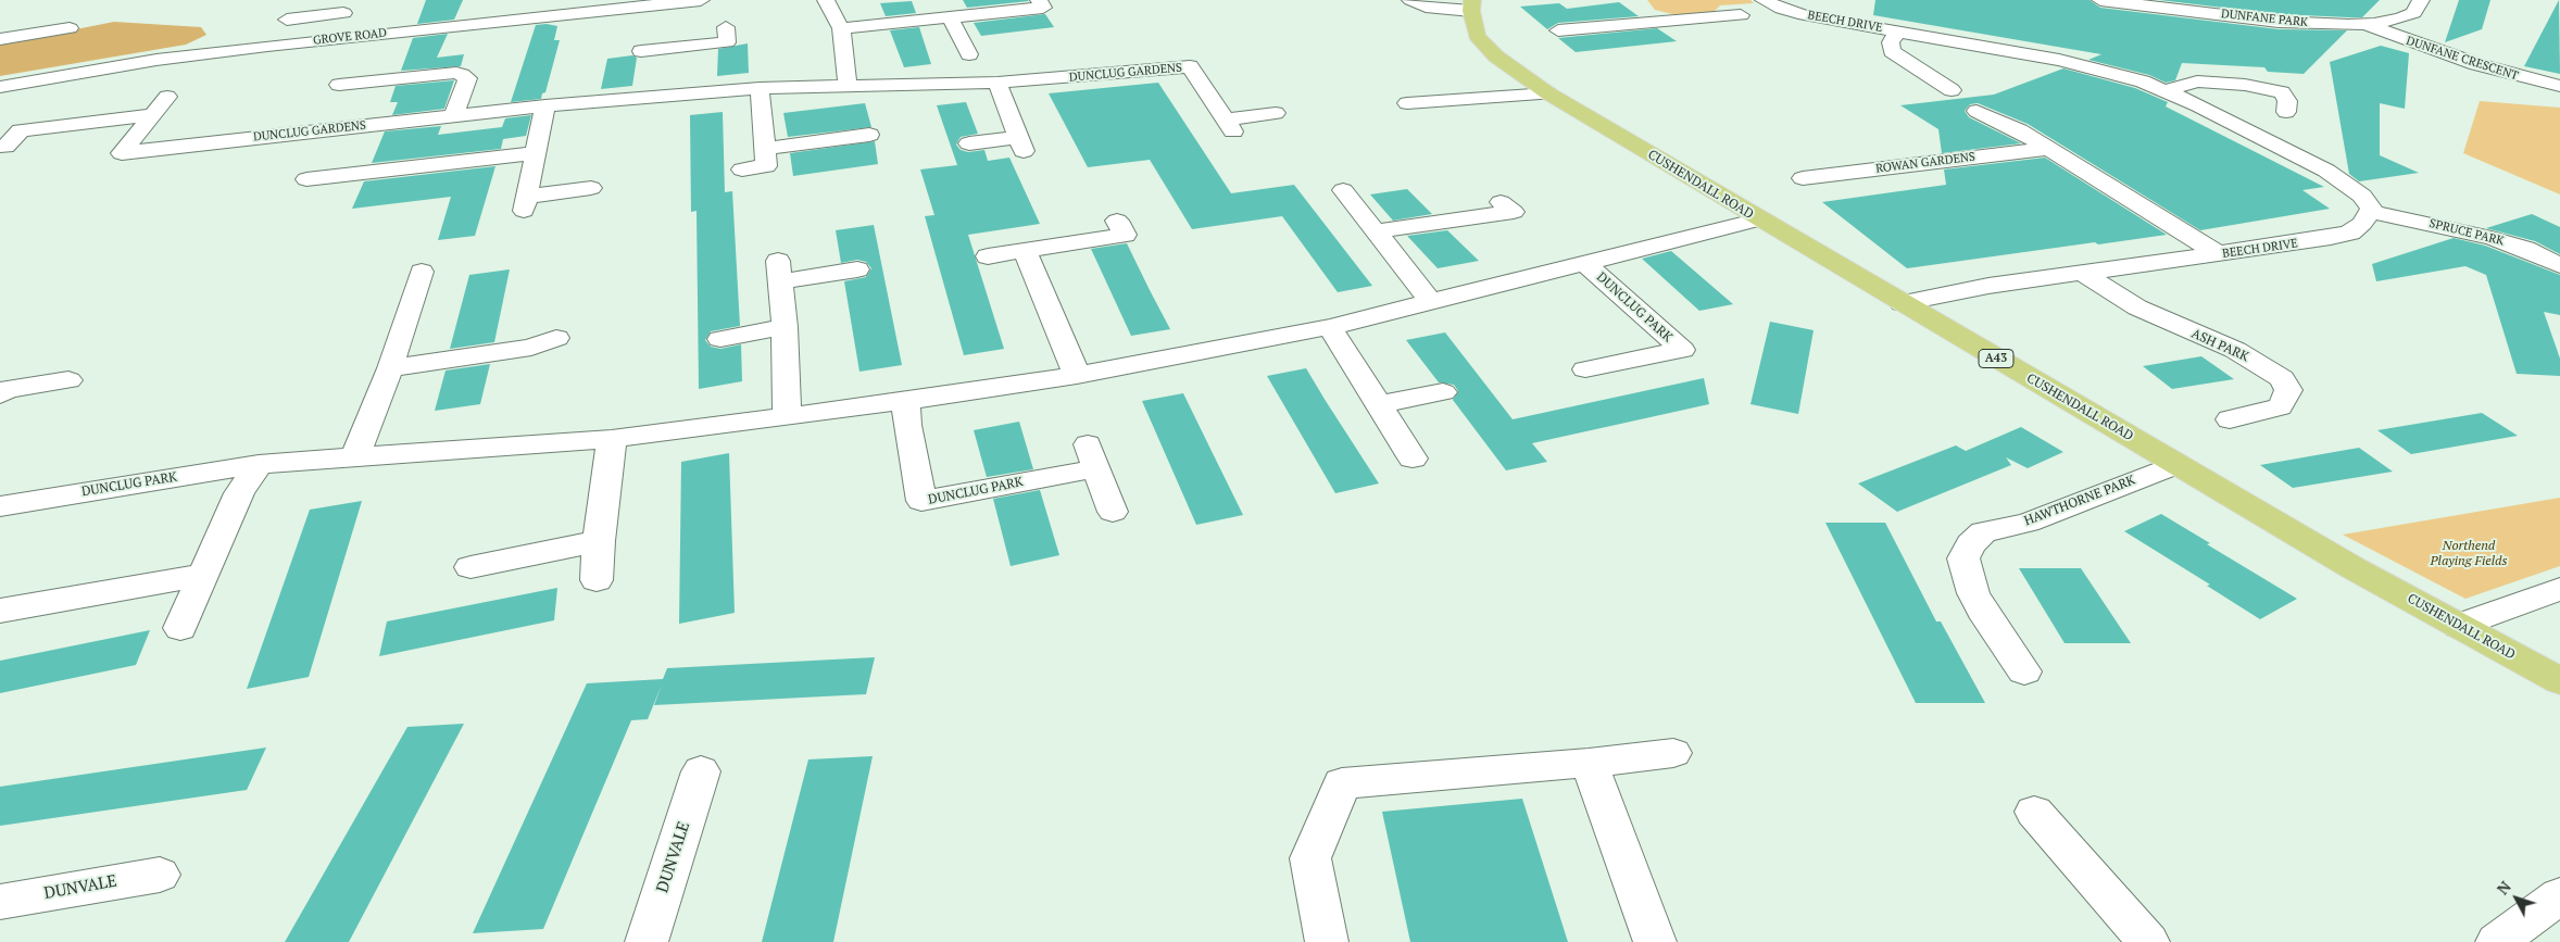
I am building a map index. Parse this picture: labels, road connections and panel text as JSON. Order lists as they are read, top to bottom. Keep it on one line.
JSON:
{"streets":{"main road":["CUSHENDALL ROAD","A43"],"street":["DUNFANE PARK","BEECH DRIVE","GROVE ROAD","DUNFANE CRESCENT","DUNCLUG GARDENS","ROWAN GARDENS","SPRUCE PARK","DUNCLUG PARK","ASH PARK","HAWTHORNE PARK","DUNVALE"]},"crossings":[["DUNFANE PARK","DUNFANE CRESCENT"],["BEECH DRIVE","CUSHENDALL ROAD"],["BEECH DRIVE","SPRUCE PARK"],["BEECH DRIVE","ASH PARK"],["CUSHENDALL ROAD","DUNCLUG PARK"],["CUSHENDALL ROAD","HAWTHORNE PARK"]],"parks":["Northend Playing Fields"],"north":"top left"}
